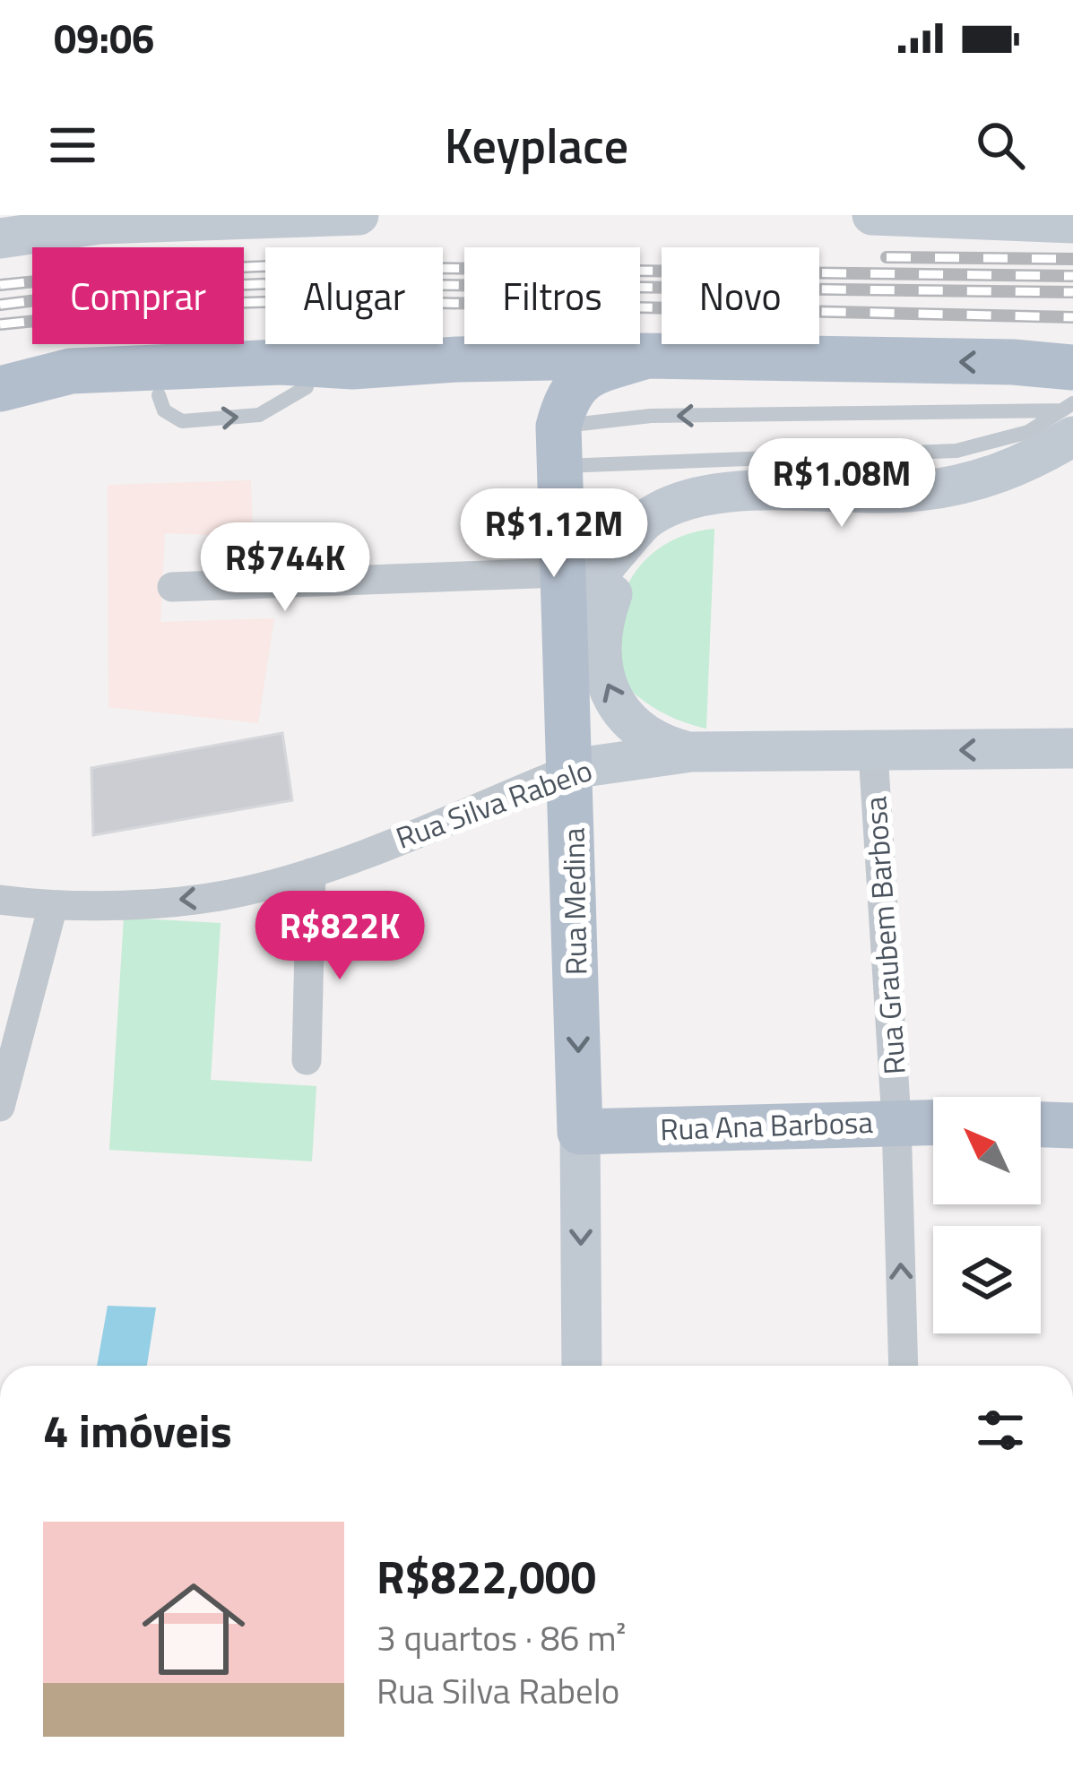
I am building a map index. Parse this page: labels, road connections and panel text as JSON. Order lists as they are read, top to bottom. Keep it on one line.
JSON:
{"streets":{"main road":["Rua Medina","Rua Ana Barbosa"],"street":["Rua Silva Rabelo","Rua Graubem Barbosa"]},"crossings":[["Rua Silva Rabelo","Rua Medina"],["Rua Silva Rabelo","Rua Graubem Barbosa"],["Rua Medina","Rua Ana Barbosa"],["Rua Graubem Barbosa","Rua Ana Barbosa"]],"one_way":["Rua Medina","Rua Graubem Barbosa"],"north":"top left","page":{"status":"09:06","header":"Keyplace","chip":["Comprar","Alugar","Filtros","Novo"],"price":["R$1.08M","R$1.12M","R$744K","R$822K"],"heading":"4 imóveis","list":[{"name":"R$822,000","note":"3 quartos · 86 m² · Rua Silva Rabelo"}]}}
